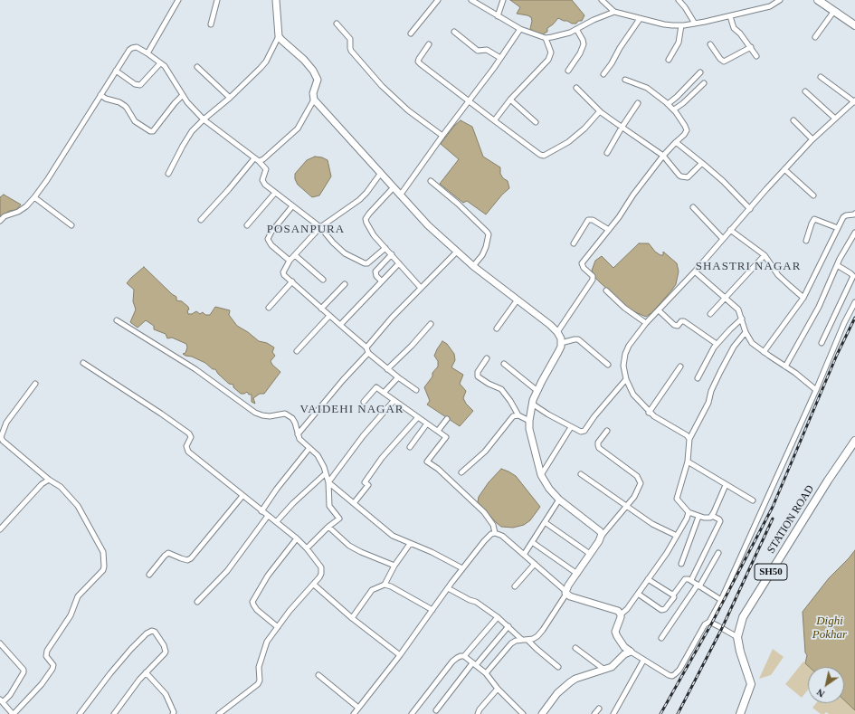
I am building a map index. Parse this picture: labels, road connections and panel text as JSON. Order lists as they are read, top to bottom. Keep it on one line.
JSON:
{"streets":{"main road":["STATION ROAD","SH50"]},"districts":["POSANPURA","SHASTRI NAGAR","VAIDEHI NAGAR"],"water":["Dighi Pokhar"],"north":"bottom left"}
